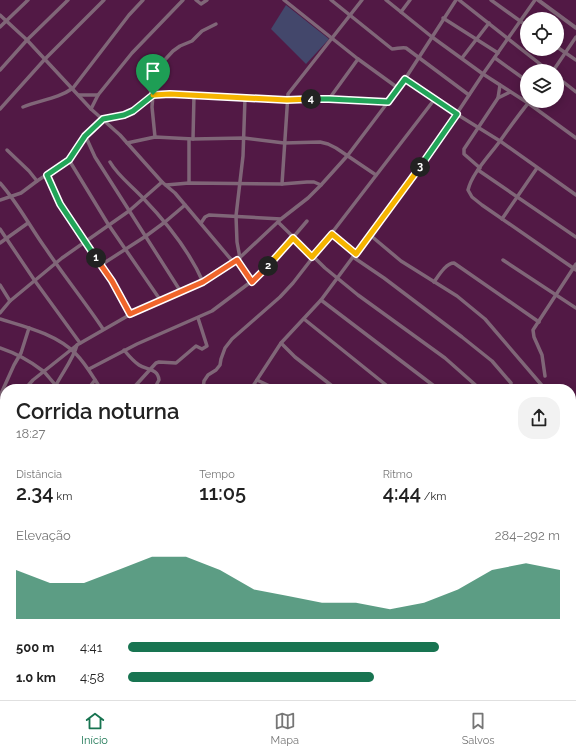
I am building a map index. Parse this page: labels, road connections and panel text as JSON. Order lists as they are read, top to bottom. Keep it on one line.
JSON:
{"page":{"pins":["4","3","1","2"],"heading":["Corrida noturna","18:27"],"stats":[["Distância","2.34 km"],["Tempo","11:05"],["Ritmo","4:44 /km"]],"chart":["Elevação","284–292 m"],"list":[{"name":"500 m","note":"4:41"},{"name":"1.0 km","note":"4:58"}],"tabs":["Início","Mapa","Salvos"]}}
